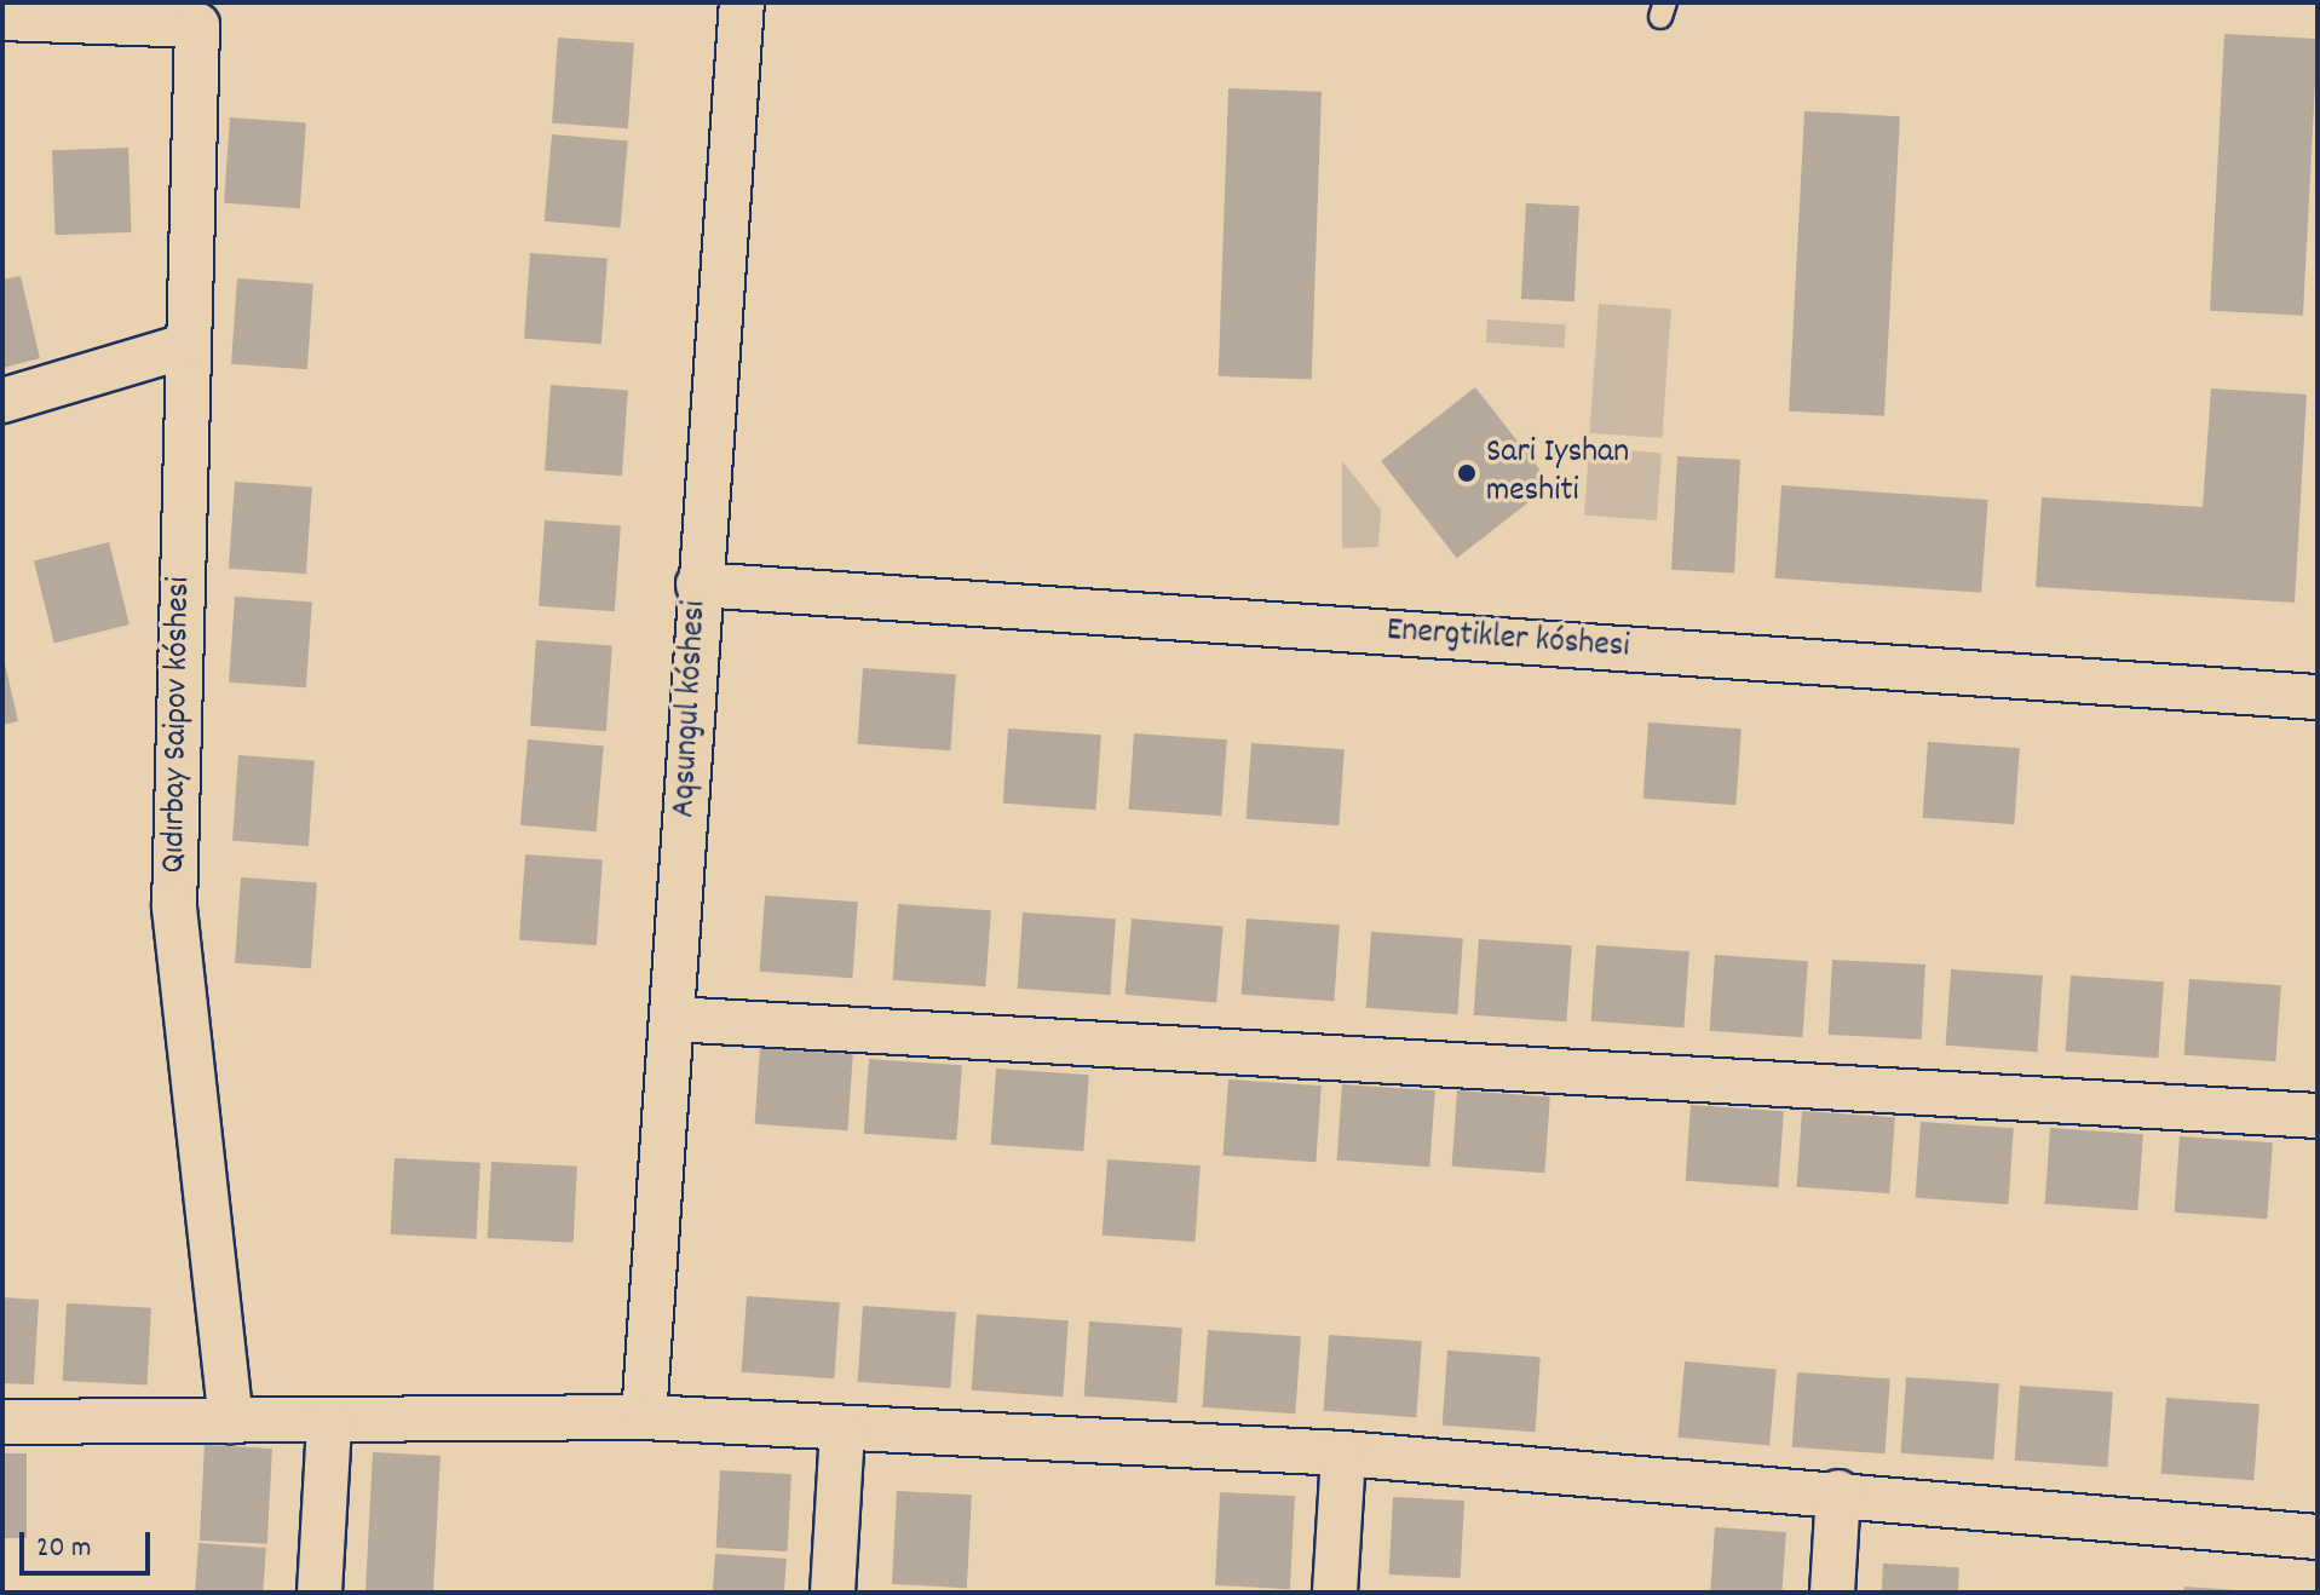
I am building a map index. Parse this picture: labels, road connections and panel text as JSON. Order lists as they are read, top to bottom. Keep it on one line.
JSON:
{"streets":{"street":["Energtikler kóshesi","Aqsungul kóshesi","Qıdırbay Saipov kóshesi"]},"crossings":[["Energtikler kóshesi","Aqsungul kóshesi"]],"places":["Sari Iyshan meshiti"],"scale_bar":"20 m"}
